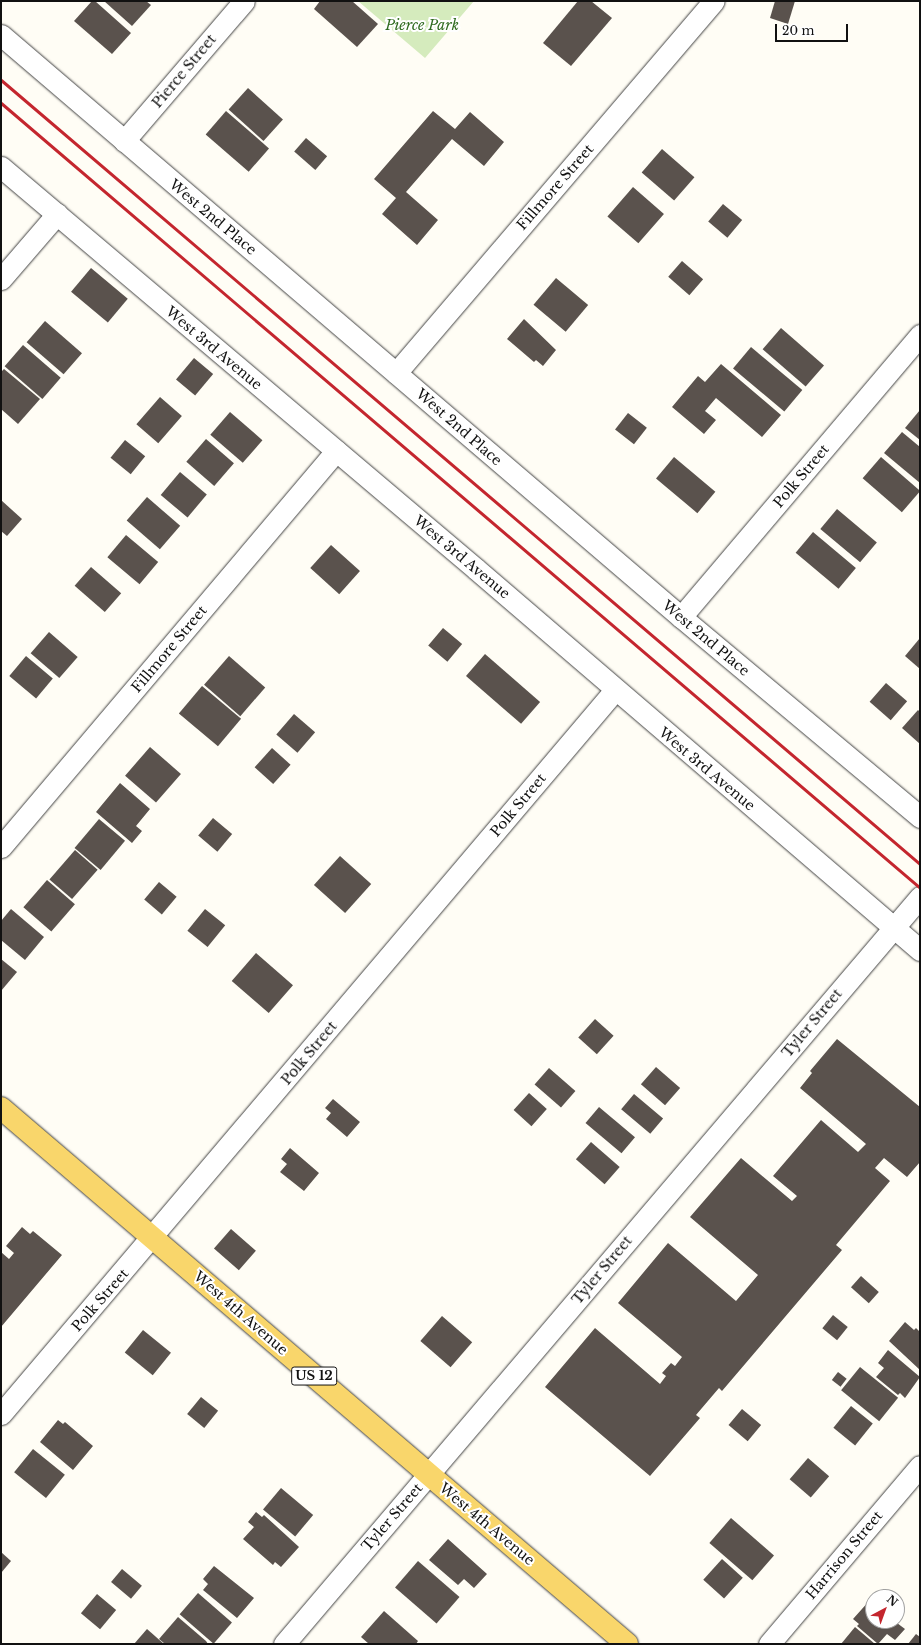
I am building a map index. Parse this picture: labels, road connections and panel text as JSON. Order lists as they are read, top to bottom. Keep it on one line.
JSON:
{"streets":{"main road":["West 4th Avenue","US 12"],"street":["Pierce Street","Fillmore Street","West 2nd Place","West 3rd Avenue","Polk Street","Tyler Street","Harrison Street"]},"crossings":[["Pierce Street","West 2nd Place"],["Fillmore Street","West 2nd Place"],["Fillmore Street","West 3rd Avenue"],["West 2nd Place","Polk Street"],["West 3rd Avenue","Polk Street"],["West 3rd Avenue","Tyler Street"],["Polk Street","West 4th Avenue"],["Tyler Street","West 4th Avenue"]],"parks":["Pierce Park"],"scale_bar":"20 m","north":"top right"}
